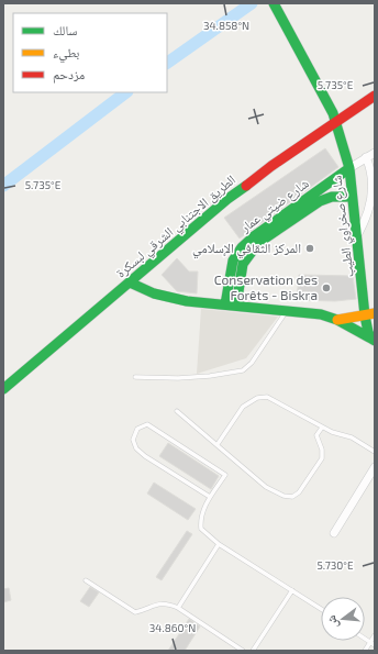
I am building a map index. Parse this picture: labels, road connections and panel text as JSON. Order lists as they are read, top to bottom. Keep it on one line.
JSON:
{"streets":{"main road":["شارع ضيتي عمار","الطريق الاجتنابي الشرقي لبسكرة","شارع صخراوي الطيب"]},"crossings":[["شارع ضيتي عمار","شارع صخراوي الطيب"],["الطريق الاجتنابي الشرقي لبسكرة","شارع صخراوي الطيب"]],"places":["المركز الثقافي الإسلامي","Conservation des Forêts - Biskra"],"legend":["سالك","بطيء","مزدحم"],"north":"left","coordinates":["34.858°N","5.735°E","5.730°E","34.860°N"]}
